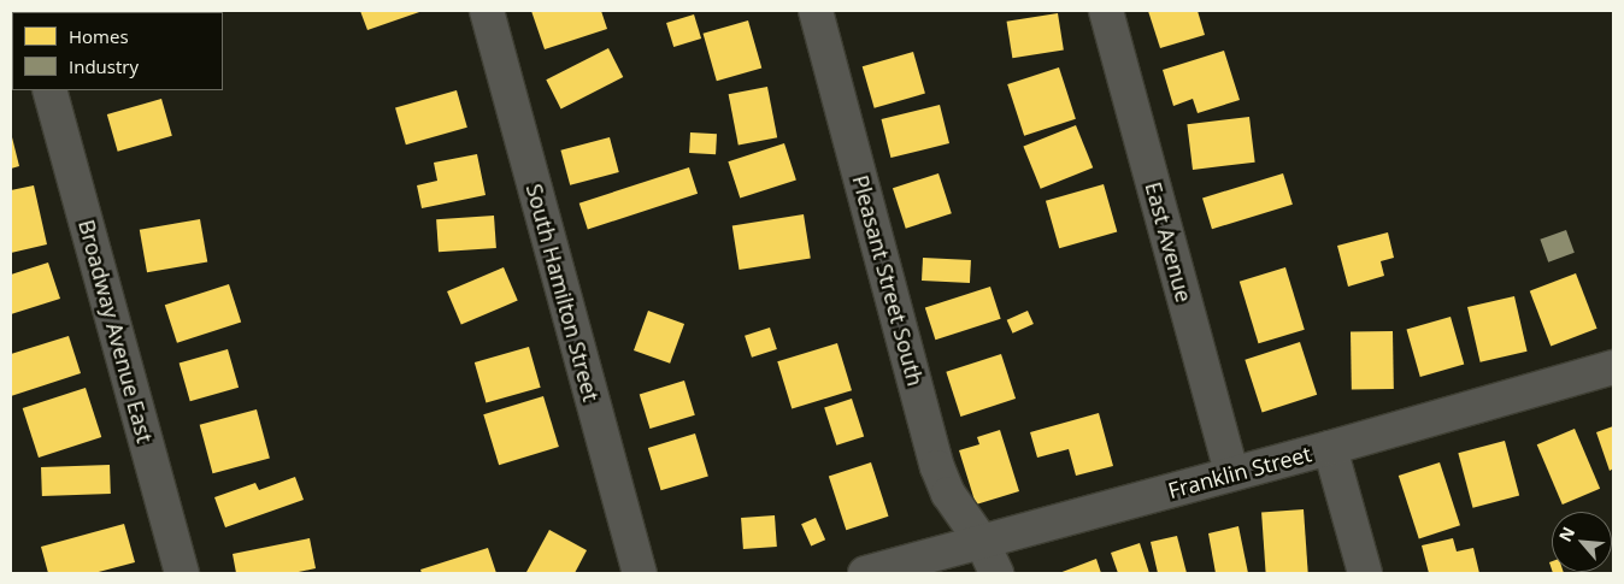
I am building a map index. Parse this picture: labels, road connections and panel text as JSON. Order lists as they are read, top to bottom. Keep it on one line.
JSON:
{"streets":{"street":["East Avenue","Pleasant Street South","South Hamilton Street","Broadway Avenue East","Franklin Street"]},"crossings":[["East Avenue","Franklin Street"],["Pleasant Street South","Franklin Street"]],"legend":["Homes","Industry"],"north":"top left"}
